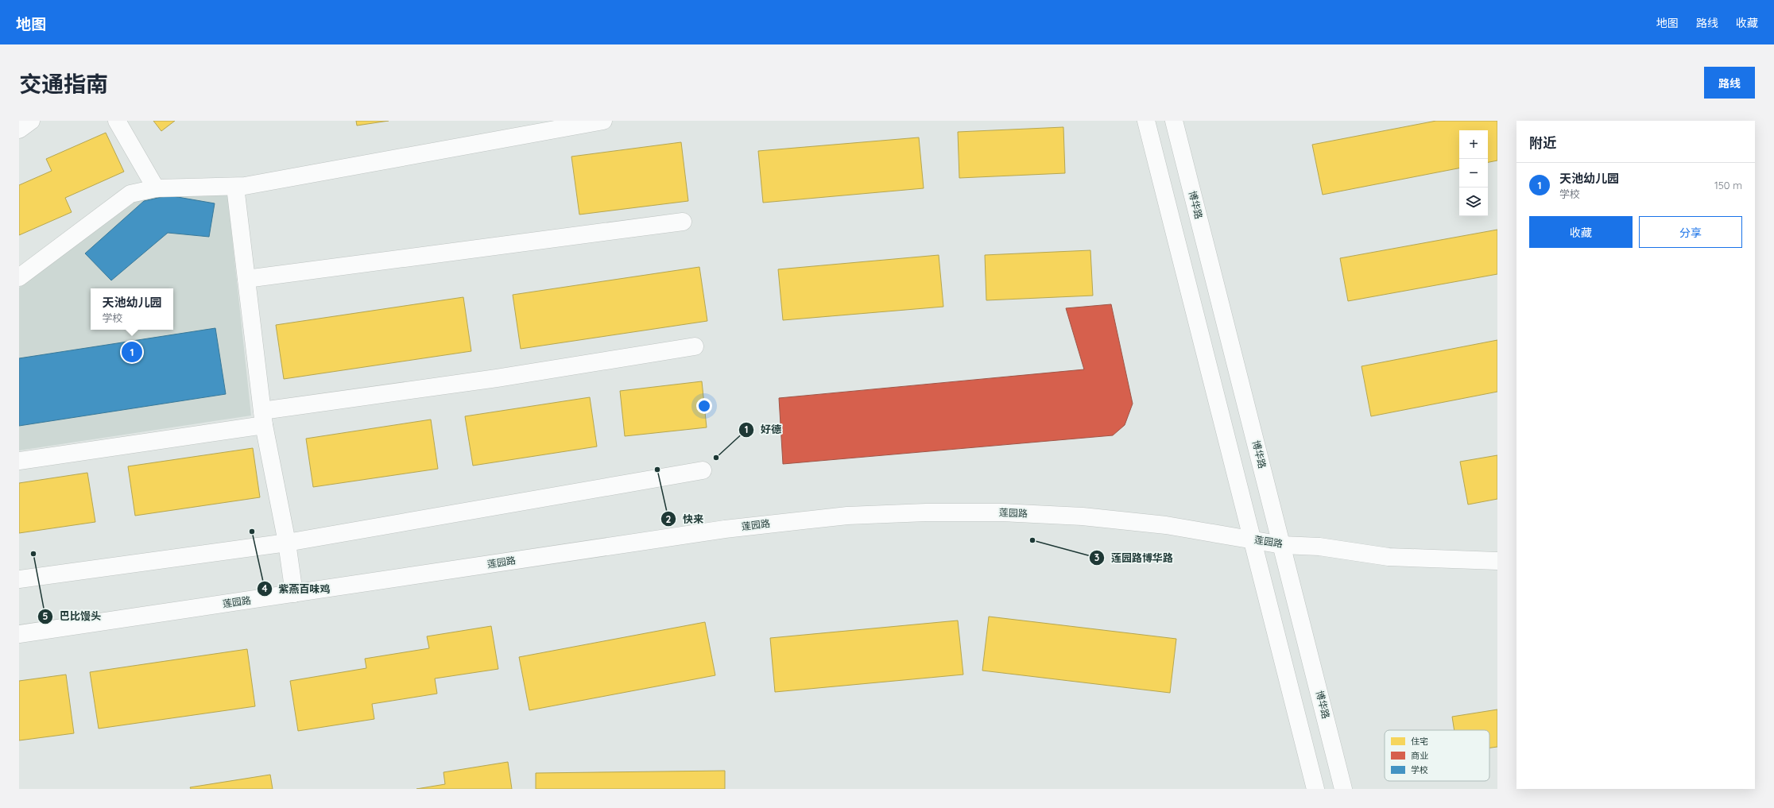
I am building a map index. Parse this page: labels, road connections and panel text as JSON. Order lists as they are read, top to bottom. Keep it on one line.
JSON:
{"streets":{"street":["博华路","莲园路"]},"crossings":[["博华路","莲园路"]],"places":["好德","快来","紫燕百味鸡","莲园路博华路","巴比馒头"],"legend":["住宅","商业","学校"],"page":{"header":"地图","nav":["地图","路线","收藏"],"title":"交通指南","buttons":["路线",["收藏","分享"]],"heading":"附近","map_buttons":["+","−"],"list":[{"mark":"1","name":"天池幼儿园","note":"学校","value":"150 m"}],"popup":["天池幼儿园","学校"],"pins":"1"}}
